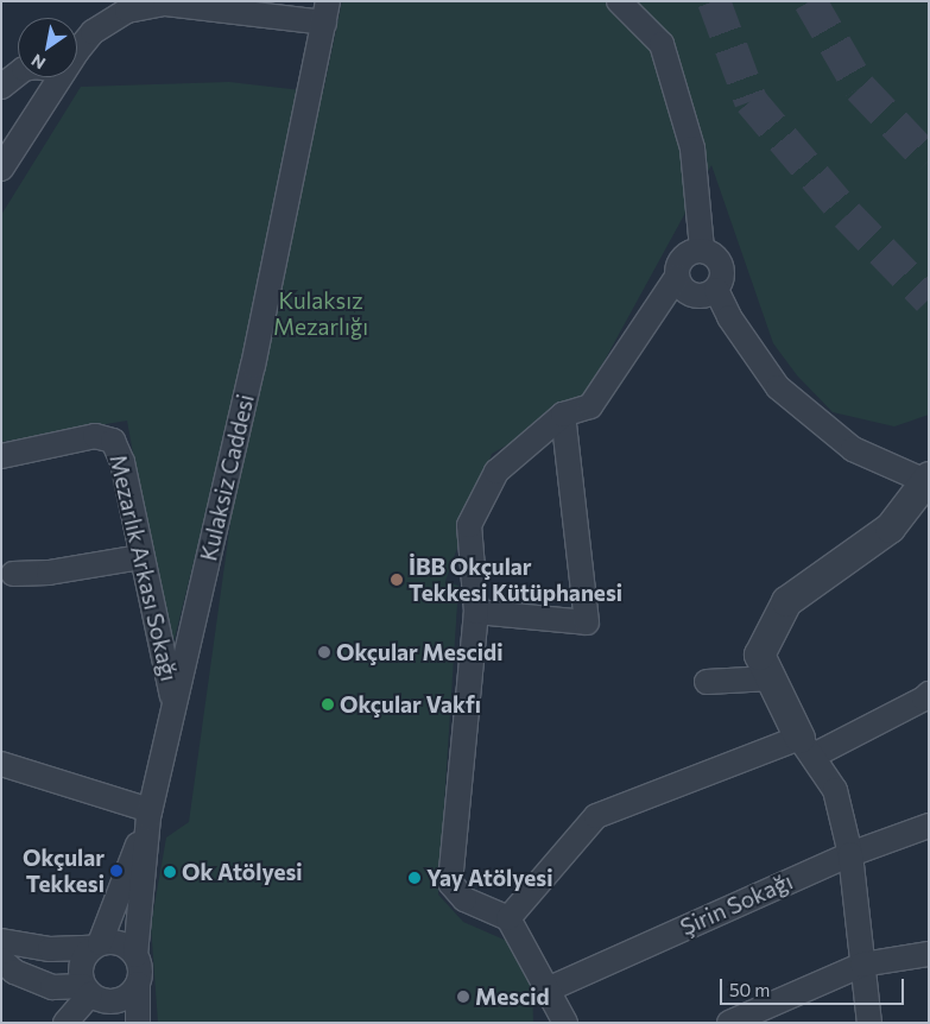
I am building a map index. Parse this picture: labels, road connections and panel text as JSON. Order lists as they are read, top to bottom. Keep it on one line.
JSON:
{"streets":{"street":["Kulaksiz Caddesi","Mezarlık Arkası Sokağı","Şirin Sokağı"]},"crossings":[["Kulaksiz Caddesi","Mezarlık Arkası Sokağı"]],"parks":["Kulaksız Mezarlığı"],"places":["İBB Okçular Tekkesi Kütüphanesi","Okçular Mescidi","Okçular Vakfı","Okçular Tekkesi","Ok Atölyesi","Yay Atölyesi","Mescid"],"scale_bar":"50 m","north":"bottom left"}
